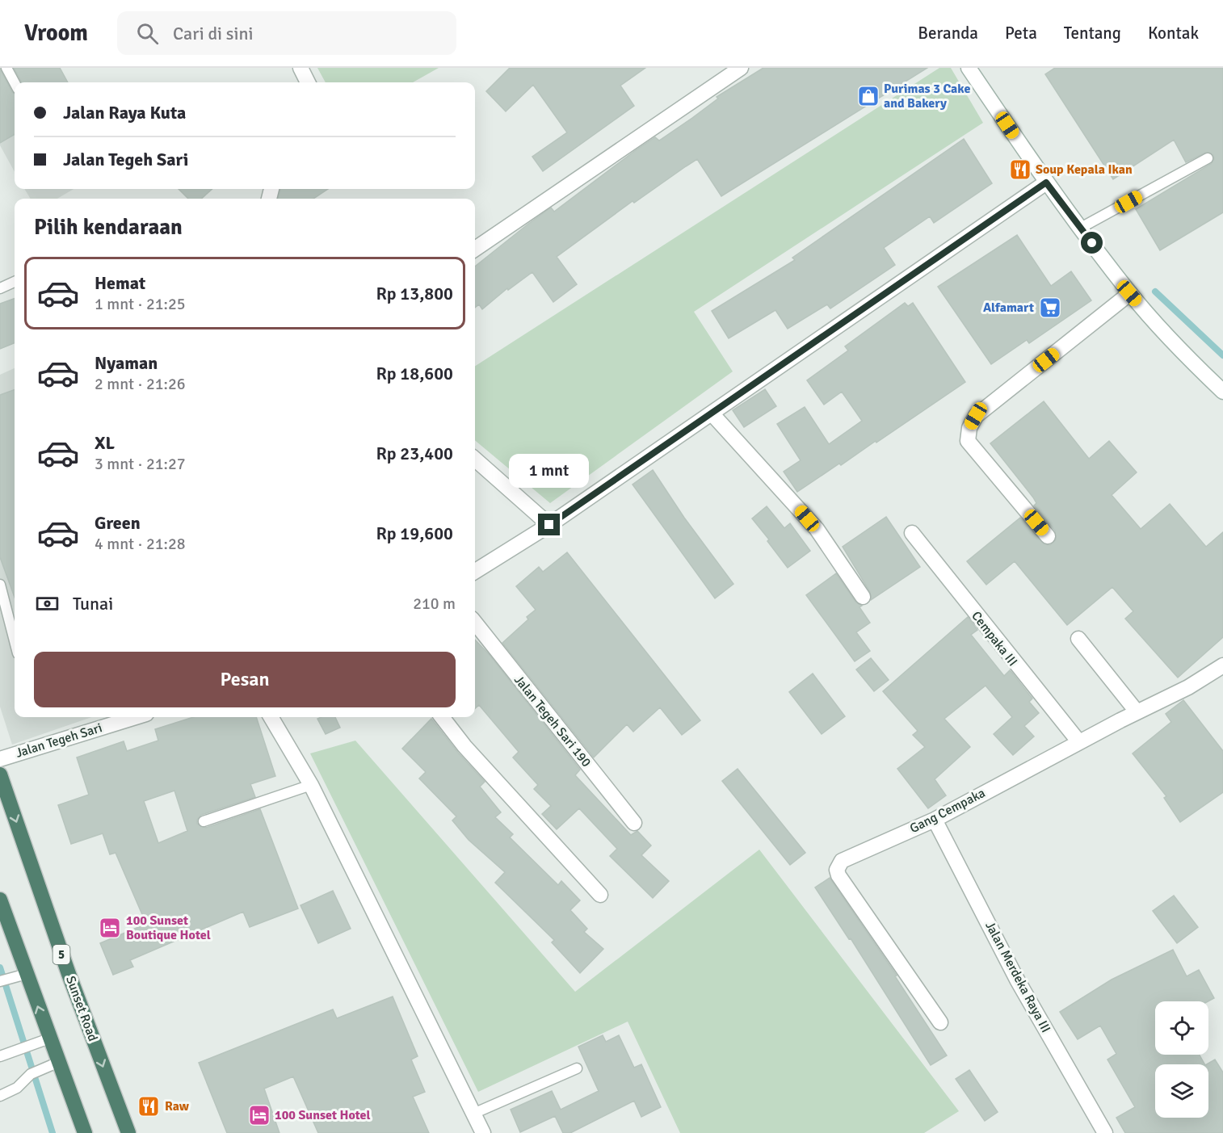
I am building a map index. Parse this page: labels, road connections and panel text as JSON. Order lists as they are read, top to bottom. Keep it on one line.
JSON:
{"streets":{"highway":["5","Sunset Road"],"street":["Cempaka III","Jalan Tegeh Sari 190","Jalan Tegeh Sari","Gang Cempaka","Jalan Merdeka Raya III"]},"crossings":[["Cempaka III","Gang Cempaka"],["Gang Cempaka","Jalan Merdeka Raya III"]],"places":{"shop":["Purimas 3 Cake and Bakery"],"restaurant":["Soup Kepala Ikan","Raw"],"supermarket":["Alfamart"],"hotel":["100 Sunset Boutique Hotel","100 Sunset Hotel"]},"page":{"header":"Vroom","search":"Cari di sini","nav":["Beranda","Peta","Tentang","Kontak"],"banner":["Jalan Raya Kuta","Jalan Tegeh Sari"],"heading":"Pilih kendaraan","list":[{"name":"Hemat","note":"1 mnt · 21:25","value":"Rp 13,800"},{"name":"Nyaman","note":"2 mnt · 21:26","value":"Rp 18,600"},{"name":"XL","note":"3 mnt · 21:27","value":"Rp 23,400"},{"name":"Green","note":"4 mnt · 21:28","value":"Rp 19,600"}],"bubble":"1 mnt","pay":["Tunai","210 m"],"buttons":"Pesan"}}
